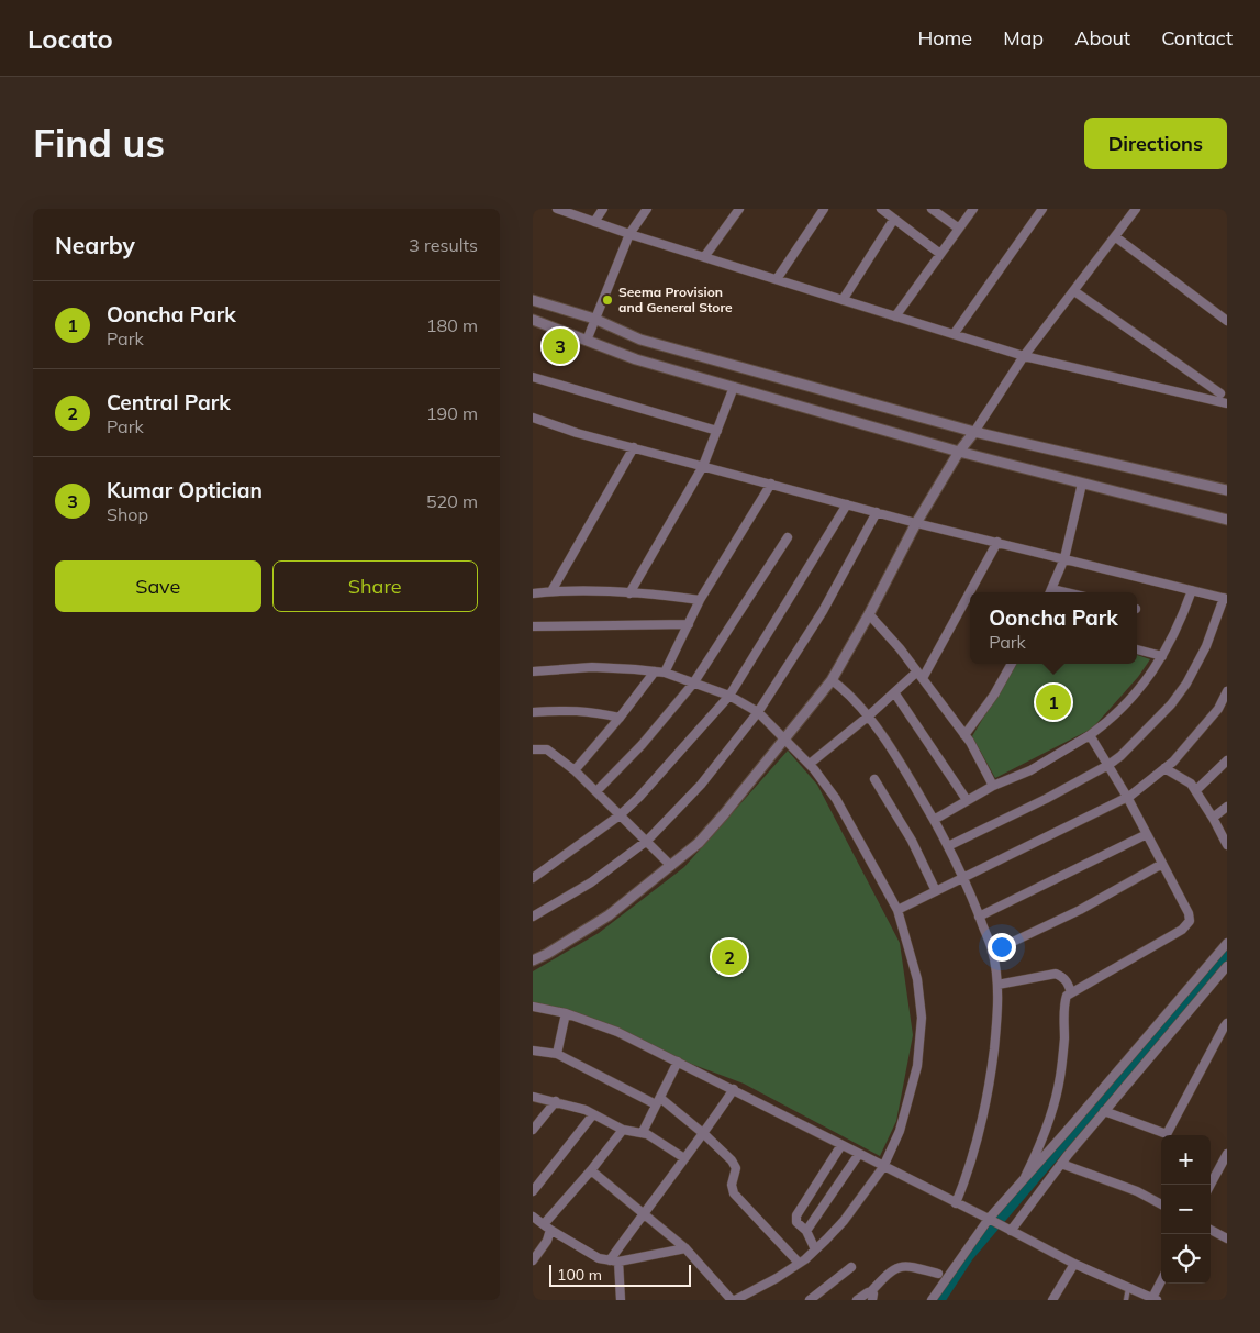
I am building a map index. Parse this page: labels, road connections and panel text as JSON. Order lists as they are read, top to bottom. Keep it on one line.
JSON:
{"places":["Seema Provision and General Store"],"scale_bar":"100 m","page":{"header":"Locato","nav":["Home","Map","About","Contact"],"buttons":["Directions",["Save","Share"]],"title":"Find us","heading":["Nearby","3 results"],"list":[{"mark":"1","name":"Ooncha Park","note":"Park","value":"180 m"},{"mark":"2","name":"Central Park","note":"Park","value":"190 m"},{"mark":"3","name":"Kumar Optician","note":"Shop","value":"520 m"}],"pins":["3","1","2"],"popup":["Ooncha Park","Park"],"map_buttons":["+","−"],"scale":"100 m"}}
